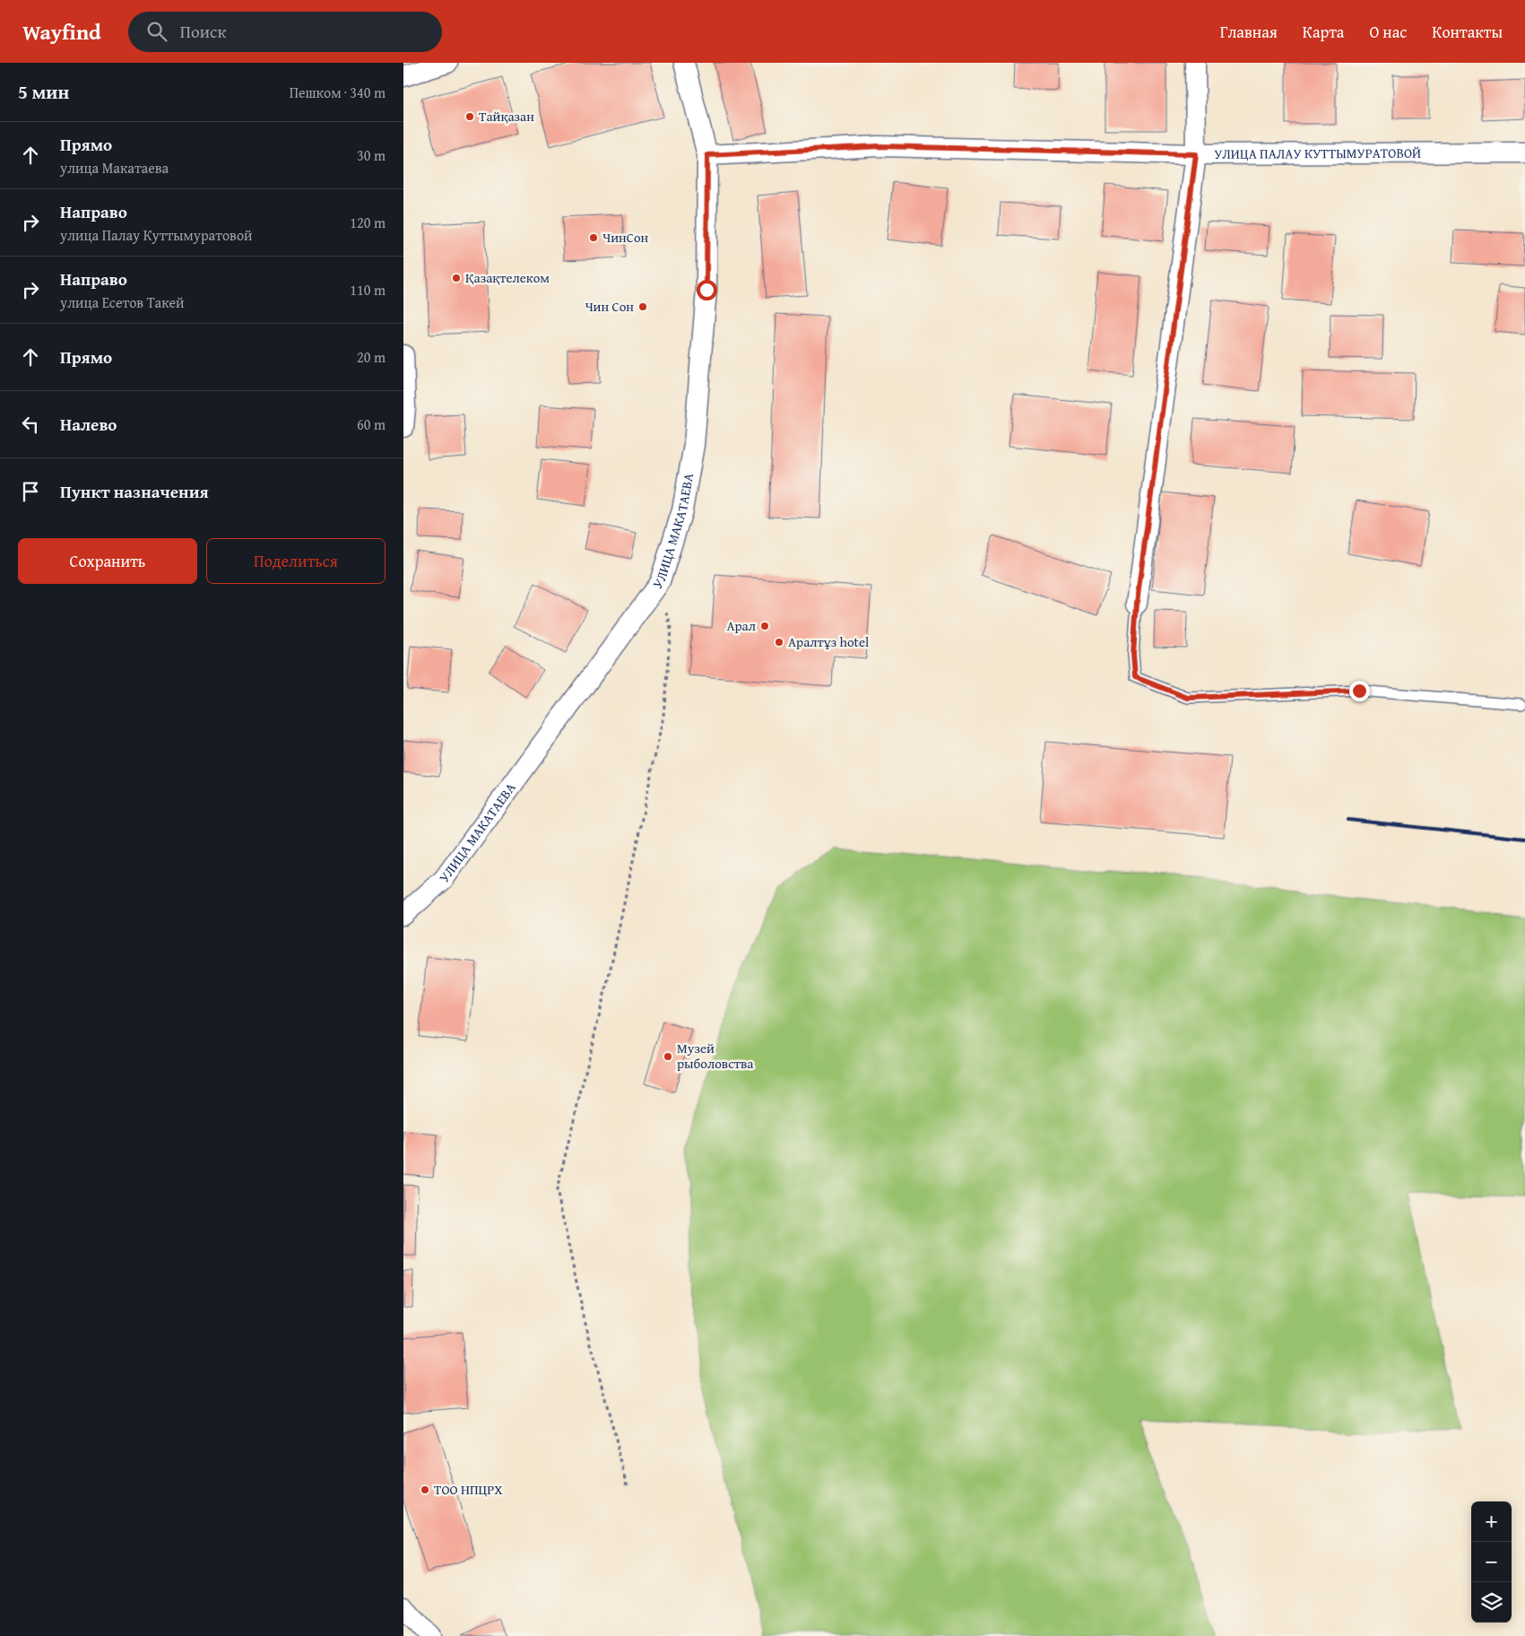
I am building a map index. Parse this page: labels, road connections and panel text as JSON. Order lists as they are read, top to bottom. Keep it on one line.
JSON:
{"streets":{"street":["УЛИЦА ПАЛАУ КУТТЫМУРАТОВОЙ","УЛИЦА МАКАТАЕВА"]},"crossings":[["УЛИЦА ПАЛАУ КУТТЫМУРАТОВОЙ","УЛИЦА МАКАТАЕВА"]],"places":["Тайқазан","ЧинСон","Қазақтелеком","Чин Сон","Арал","Аралтұз hotel","Музей рыболовства","ТОО НПЦРХ"],"page":{"header":"Wayfind","search":"Поиск","nav":["Главная","Карта","О нас","Контакты"],"heading":["5 мин","Пешком · 340 m"],"list":[["Прямо","улица Макатаева","30 m"],["Направо","улица Палау Куттымуратовой","120 m"],["Направо","улица Есетов Такей","110 m"],["Прямо","20 m"],["Налево","60 m"],"Пункт назначения"],"buttons":["Сохранить","Поделиться"],"map_buttons":["+","−"]}}
